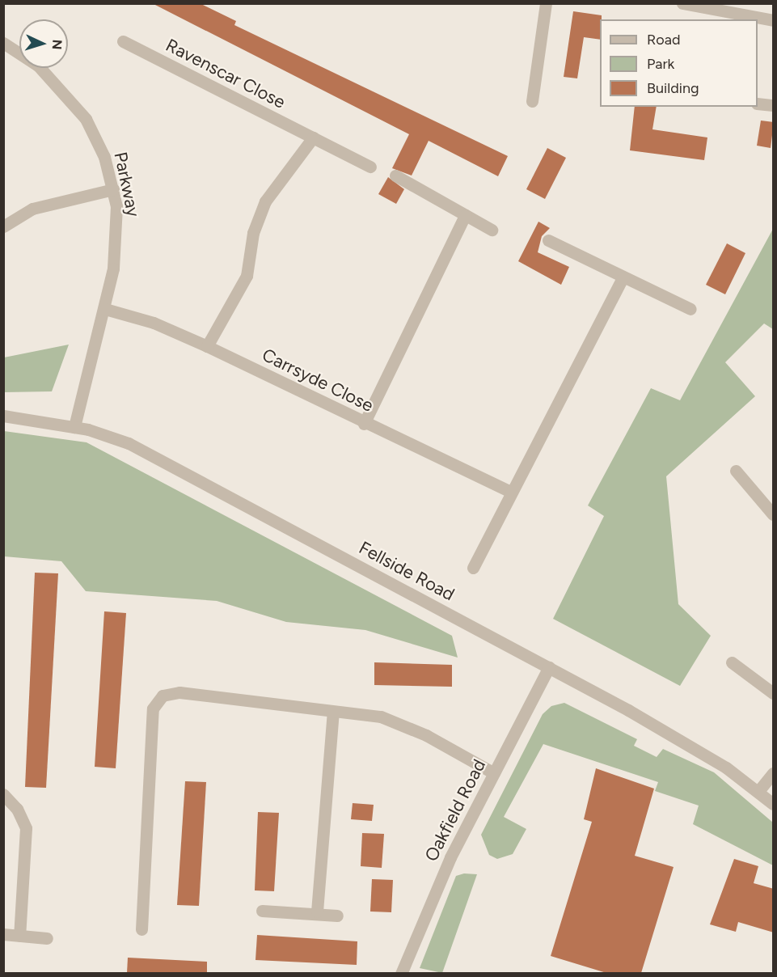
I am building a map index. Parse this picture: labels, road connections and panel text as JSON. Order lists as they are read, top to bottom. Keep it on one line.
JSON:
{"streets":{"street":["Ravenscar Close","Parkway","Carrsyde Close","Fellside Road","Oakfield Road"]},"crossings":[["Parkway","Carrsyde Close"],["Parkway","Fellside Road"],["Fellside Road","Oakfield Road"]],"legend":["Road","Park","Building"],"north":"right"}
